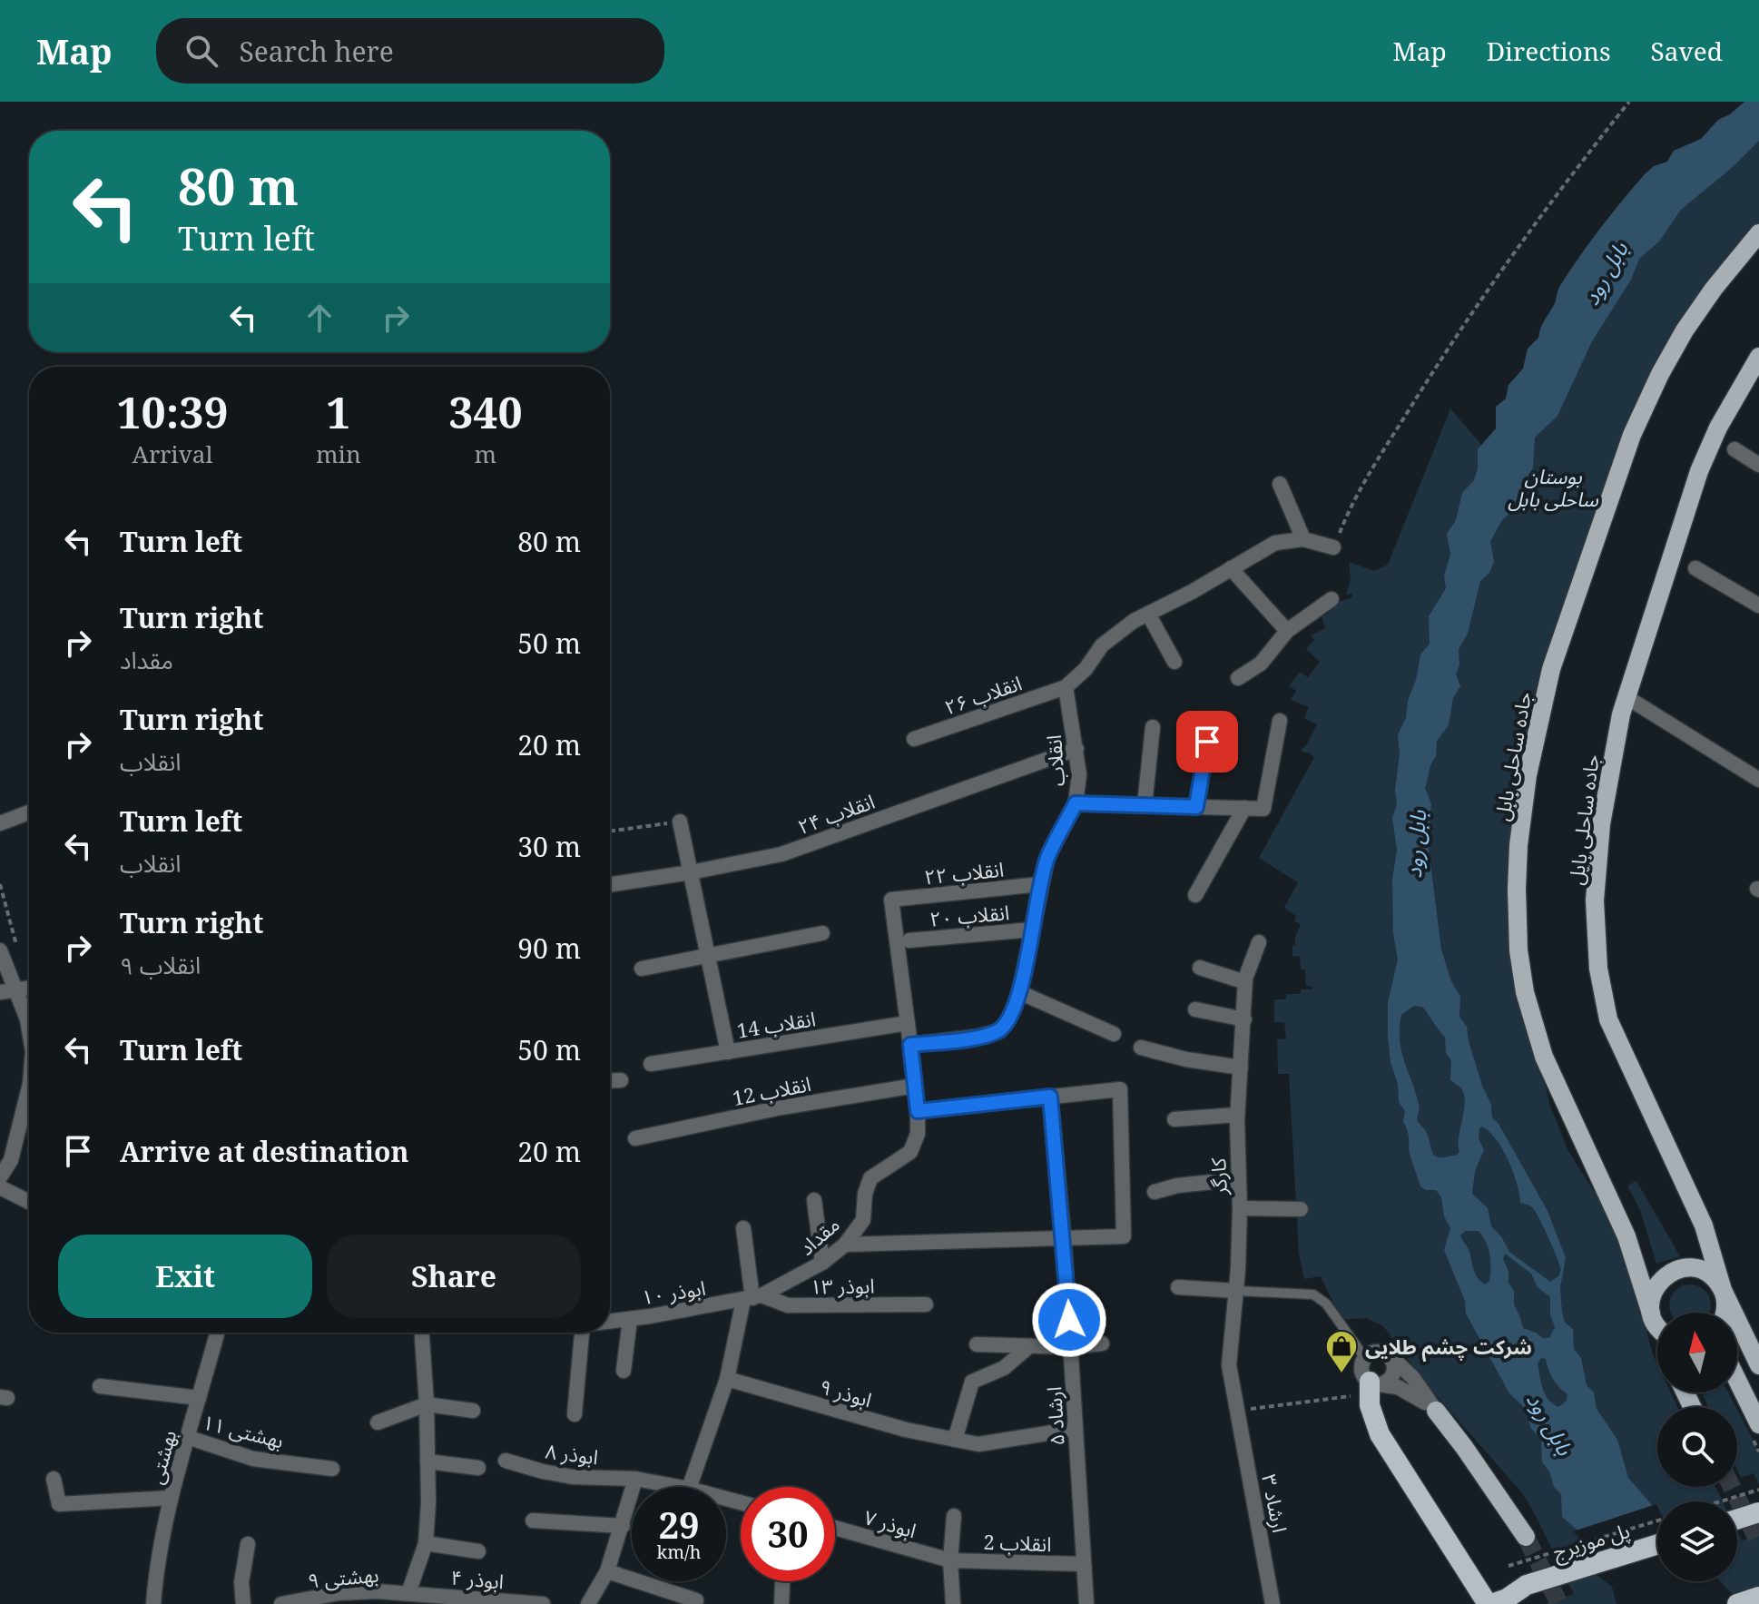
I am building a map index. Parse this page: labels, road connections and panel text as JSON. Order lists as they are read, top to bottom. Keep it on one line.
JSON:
{"streets":{"highway":["پل موزیرج"],"main road":["جاده ساحلی بابل","جاده ساحلی بایل"],"street":["انقلاب ۲۶","انقلاب","انقلاب ۲۴","انقلاب ۲۲","انقلاب ۲۰","انقلاب 14","انقلاب 12","کارگر","مقداد","ابوذر ۱۳","ابوذر ۱۰","ابوذر ۹","ارشاد ۵","بهشتی ۱۱","ابوذر ۸","بهشتی","ارشاد ۳","ابوذر ۷","انقلاب 2","بهشتی ۹","ابوذر ۴"]},"crossings":[["انقلاب ۲۶","انقلاب"],["انقلاب","انقلاب ۲۴"],["انقلاب","انقلاب ۲۲"],["انقلاب","انقلاب ۲۰"],["انقلاب","مقداد"],["انقلاب ۲۲","مقداد"],["انقلاب 14","مقداد"],["انقلاب 12","مقداد"],["کارگر","ارشاد ۳"],["مقداد","ابوذر ۱۳"],["مقداد","ابوذر ۱۰"],["ابوذر ۱۳","ابوذر ۱۰"],["ابوذر ۹","ارشاد ۵"],["ارشاد ۵","انقلاب 2"],["بهشتی ۱۱","بهشتی"],["ابوذر ۷","انقلاب 2"],["بهشتی ۹","ابوذر ۴"]],"water":["بابل رود"],"parks":["بوستان ساحلی بابل"],"places":{"shop":["شرکت چشم طلایی"]},"north":"top","page":{"header":"Map","search":"Search here","nav":["Map","Directions","Saved"],"turn":["80 m","Turn left"],"eta":["10:39","Arrival","1","min","340","m"],"list":[{"name":"Turn left","value":"80 m"},{"name":"Turn right","note":"مقداد","value":"50 m"},{"name":"Turn right","note":"انقلاب","value":"20 m"},{"name":"Turn left","note":"انقلاب","value":"30 m"},{"name":"Turn right","note":"انقلاب ۹","value":"90 m"},{"name":"Turn left","value":"50 m"},{"name":"Arrive at destination","value":"20 m"}],"buttons":["Exit","Share"],"speed":"29 km/h","limit":"30"}}
